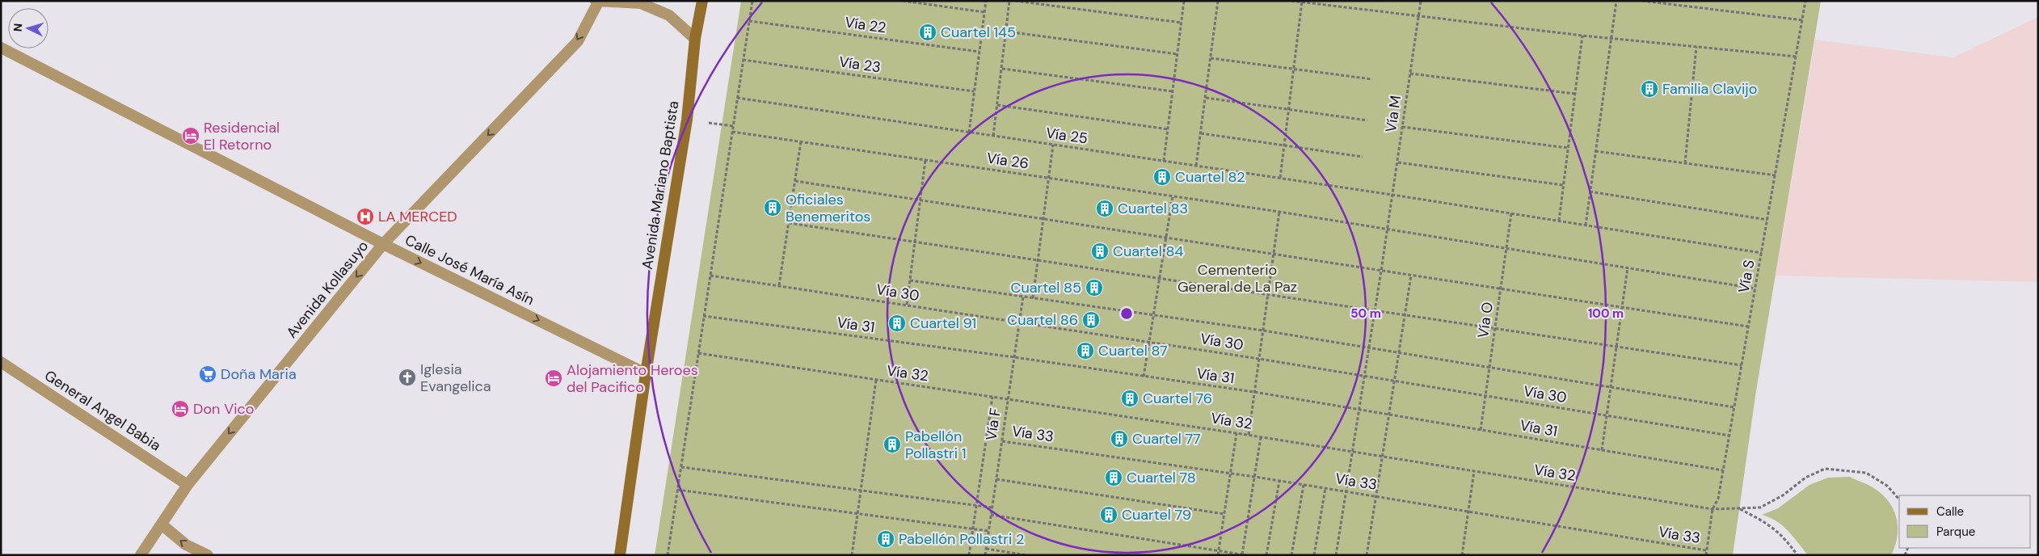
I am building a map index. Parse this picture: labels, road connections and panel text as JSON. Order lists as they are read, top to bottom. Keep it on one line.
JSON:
{"streets":{"main road":["Avenida Mariano Baptista"],"street":["Calle José María Asín","Avenida Kollasuyo","General Angel Babia"],"path":["Vía 22","Vía 23","Vía M","Vía 25","Vía 26","Vía S","Vía 30","Vía O","Vía 31","Vía 32","Vía F","Vía 33"]},"crossings":[["Vía M","Vía 25"],["Vía M","Vía 26"],["Vía M","Vía 30"],["Vía M","Vía 31"],["Vía M","Vía 32"],["Vía M","Vía 33"],["Vía 25","Vía S"],["Vía 25","Vía O"],["Vía 26","Vía S"],["Vía 26","Vía O"],["Avenida Mariano Baptista","Calle José María Asín"],["Calle José María Asín","Avenida Kollasuyo"],["Vía S","Vía 30"],["Vía S","Vía 31"],["Vía S","Vía 32"],["Vía S","Vía 33"],["Avenida Kollasuyo","General Angel Babia"],["Vía 30","Vía O"],["Vía 30","Vía F"],["Vía O","Vía 31"],["Vía 31","Vía F"],["Vía 32","Vía F"],["Vía F","Vía 33"]],"one_way":["Calle José María Asín","Avenida Kollasuyo"],"parks":["Cementerio General de La Paz"],"places":{"building":["Cuartel 145","Familia Clavijo","Cuartel 82","Oficiales Benemeritos","Cuartel 83","Cuartel 84","Cuartel 85","Cuartel 86","Cuartel 91","Cuartel 87","Cuartel 76","Cuartel 77","Pabellón Pollastri 1","Cuartel 78","Cuartel 79","Pabellón Pollastri 2"],"hotel":["Residencial El Retorno","Alojamiento Heroes del Pacifico","Don Vico"],"hospital":["LA MERCED"],"supermarket":["Doña Maria"],"church":["Iglesia Evangelica"]},"legend":["Calle","Parque"],"north":"left","rings":["50 m","100 m"]}
